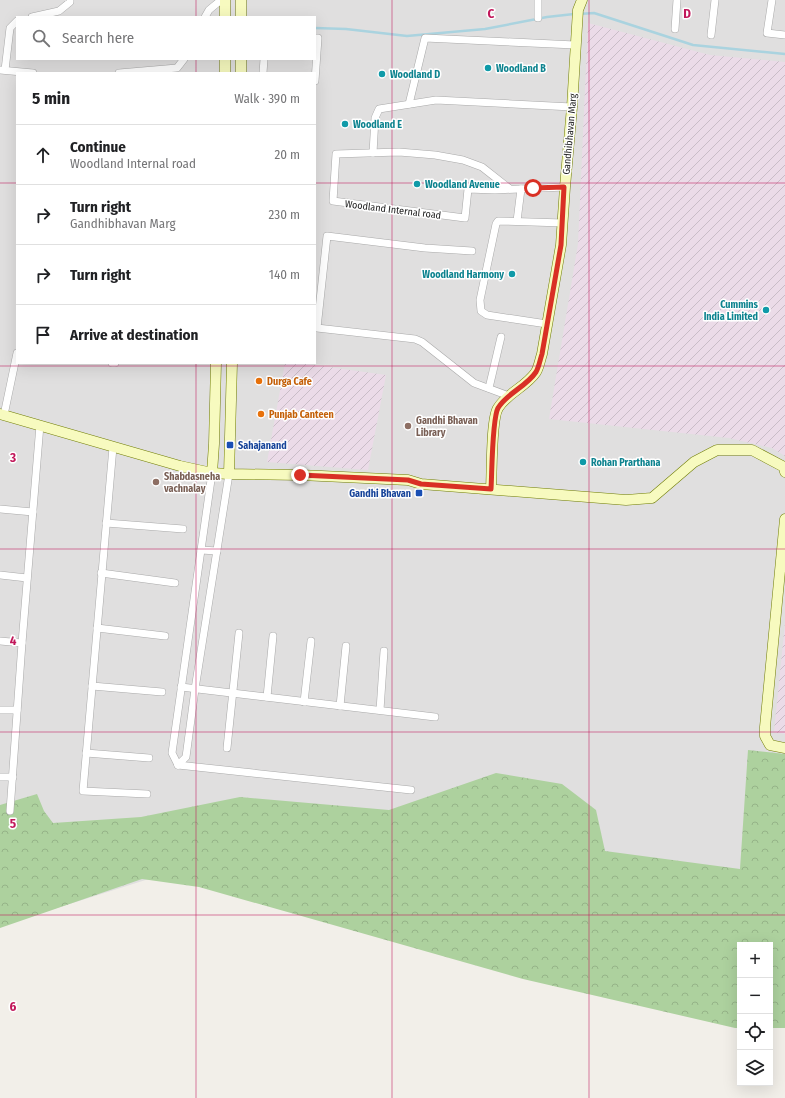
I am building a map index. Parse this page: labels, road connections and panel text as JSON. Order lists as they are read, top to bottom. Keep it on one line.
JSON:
{"streets":{"street":["Gandhibhavan Marg","Woodland Internal road"]},"crossings":[["Gandhibhavan Marg","Woodland Internal road"]],"places":{"other":["Woodland B","Woodland D","Woodland E","Woodland Avenue","Woodland Harmony","Cummins India Limited","Durga Cafe","Punjab Canteen","Gandhi Bhavan Library","Rohan Prarthana","Shabdasneha vachnalay"],"transit":["Sahajanand","Gandhi Bhavan"]},"page":{"search":"Search here","heading":["5 min","Walk · 390 m"],"list":[["Continue","Woodland Internal road","20 m"],["Turn right","Gandhibhavan Marg","230 m"],["Turn right","140 m"],"Arrive at destination"],"map_buttons":["+","−"]},"grid":{"columns":["C","D"],"rows":["3","4","5","6"]}}
